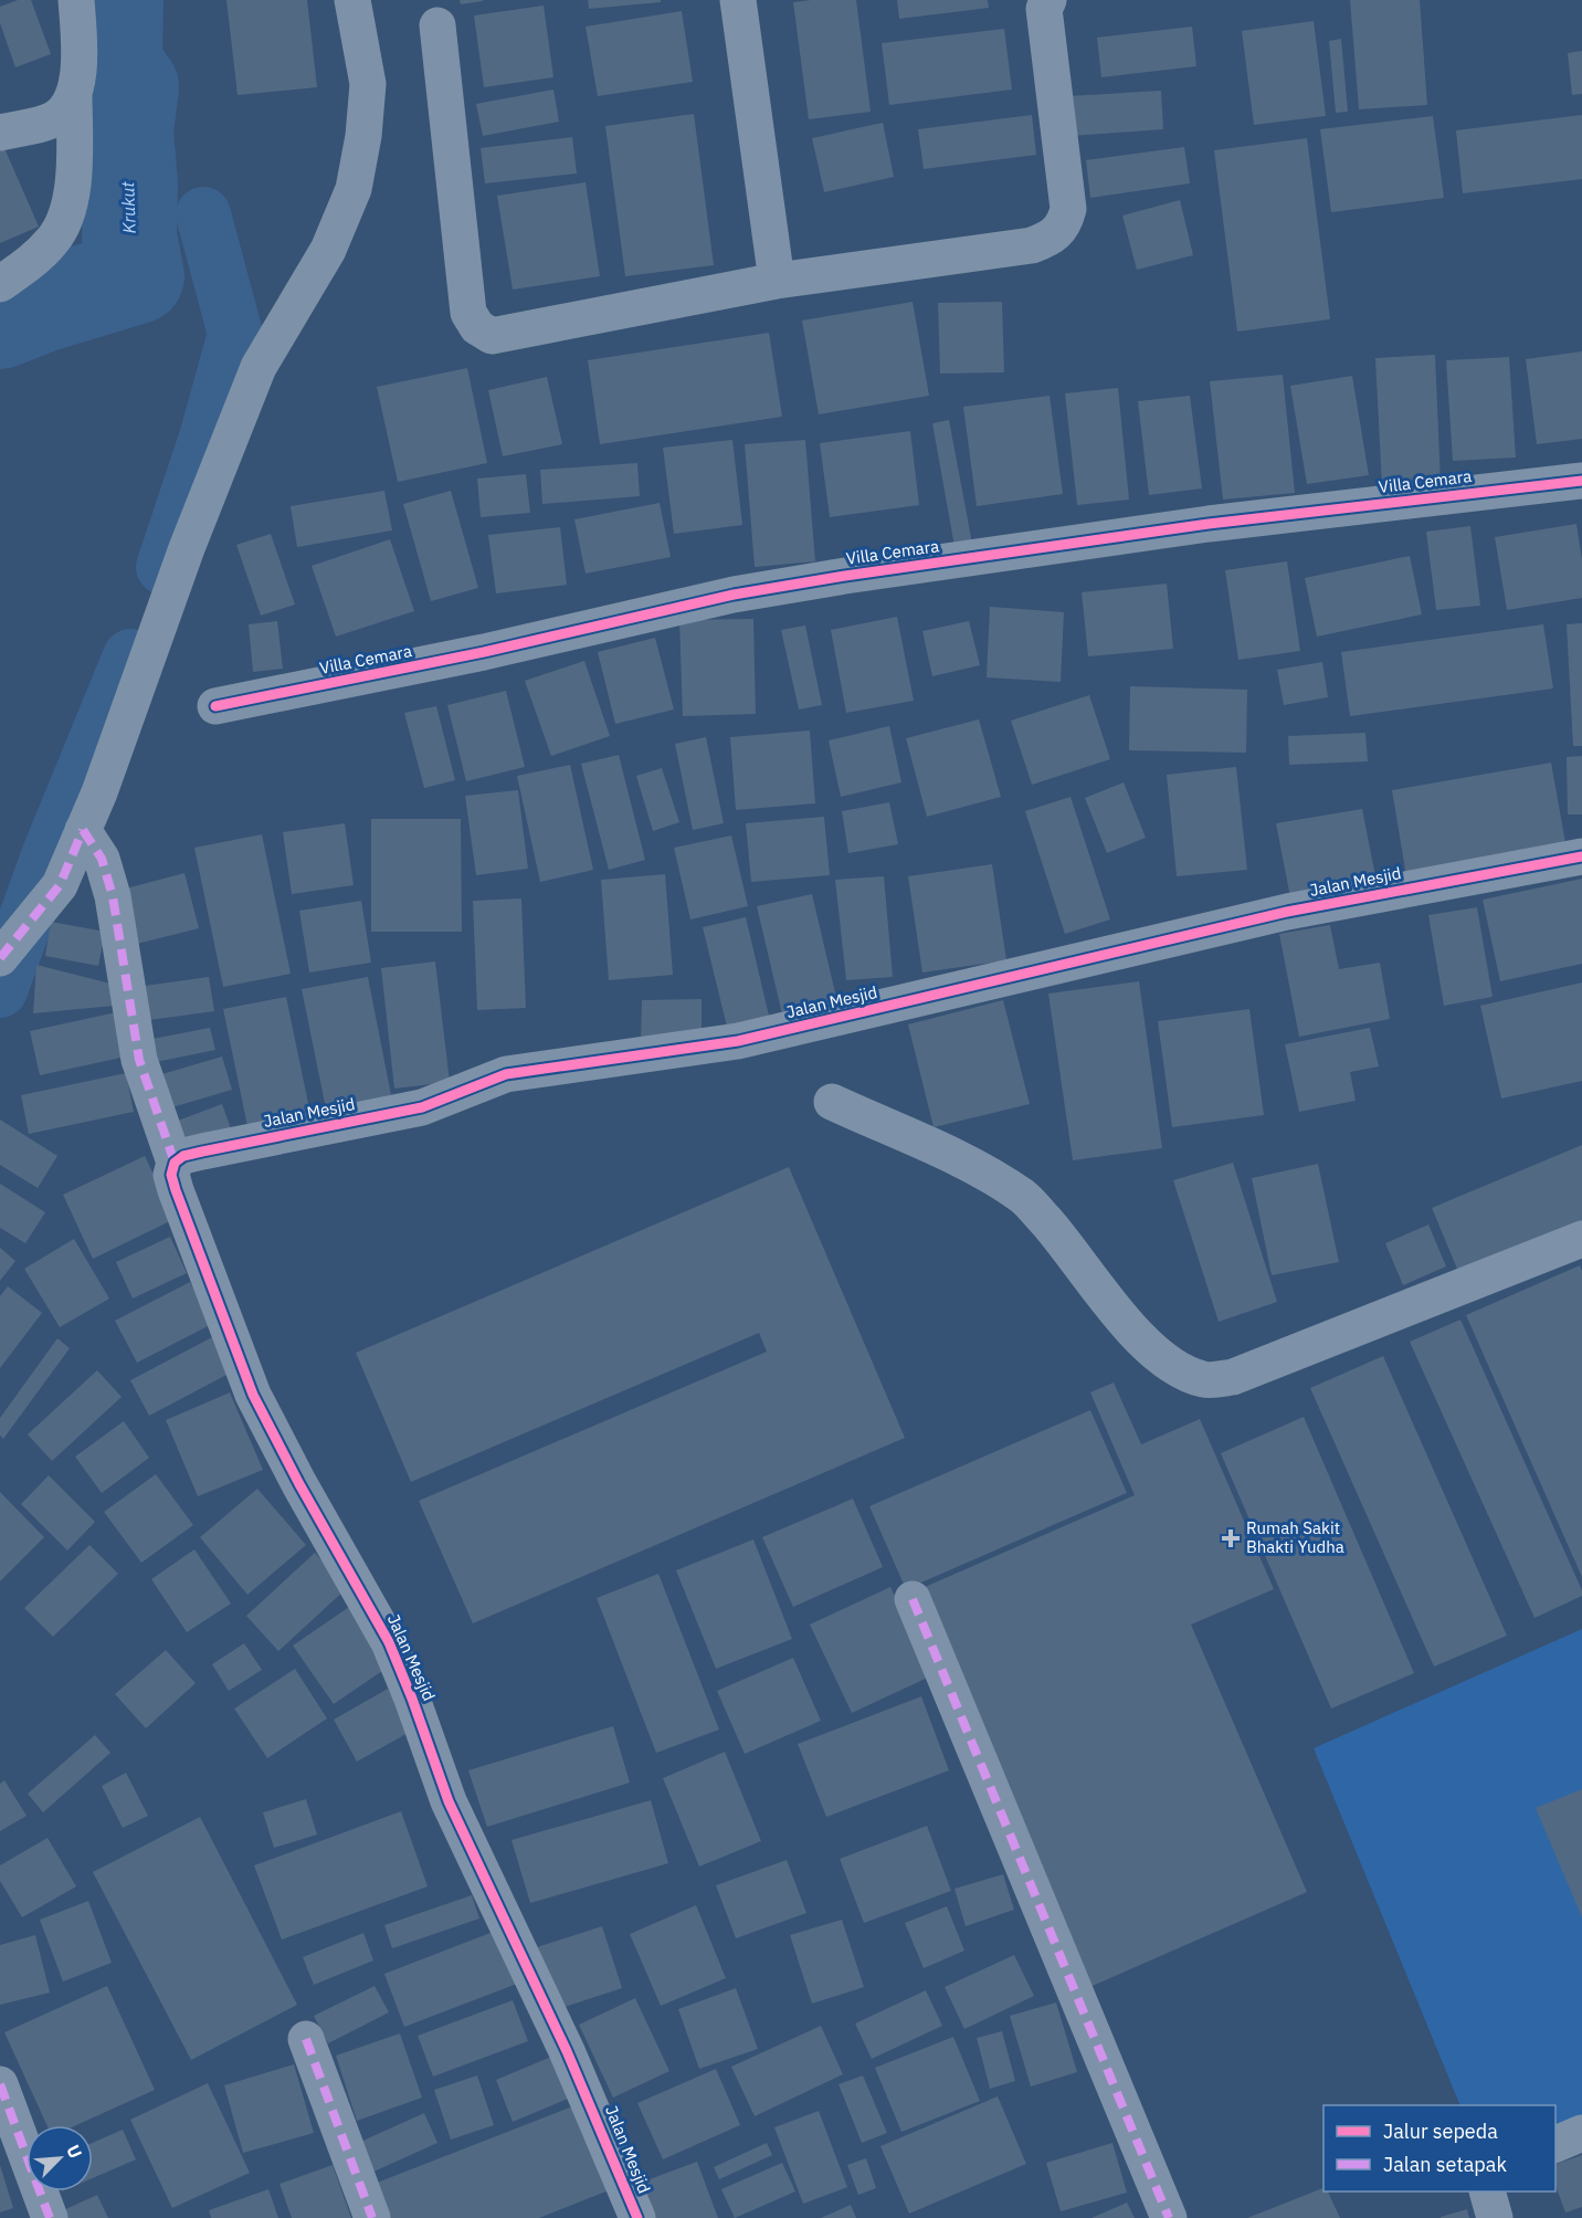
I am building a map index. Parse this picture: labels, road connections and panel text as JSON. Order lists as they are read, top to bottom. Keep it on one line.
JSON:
{"streets":{"street":["Villa Cemara","Jalan Mesjid"]},"water":["Krukut"],"places":{"health":["Rumah Sakit Bhakti Yudha"]},"legend":["Jalur sepeda","Jalan setapak"],"north":"top right"}
